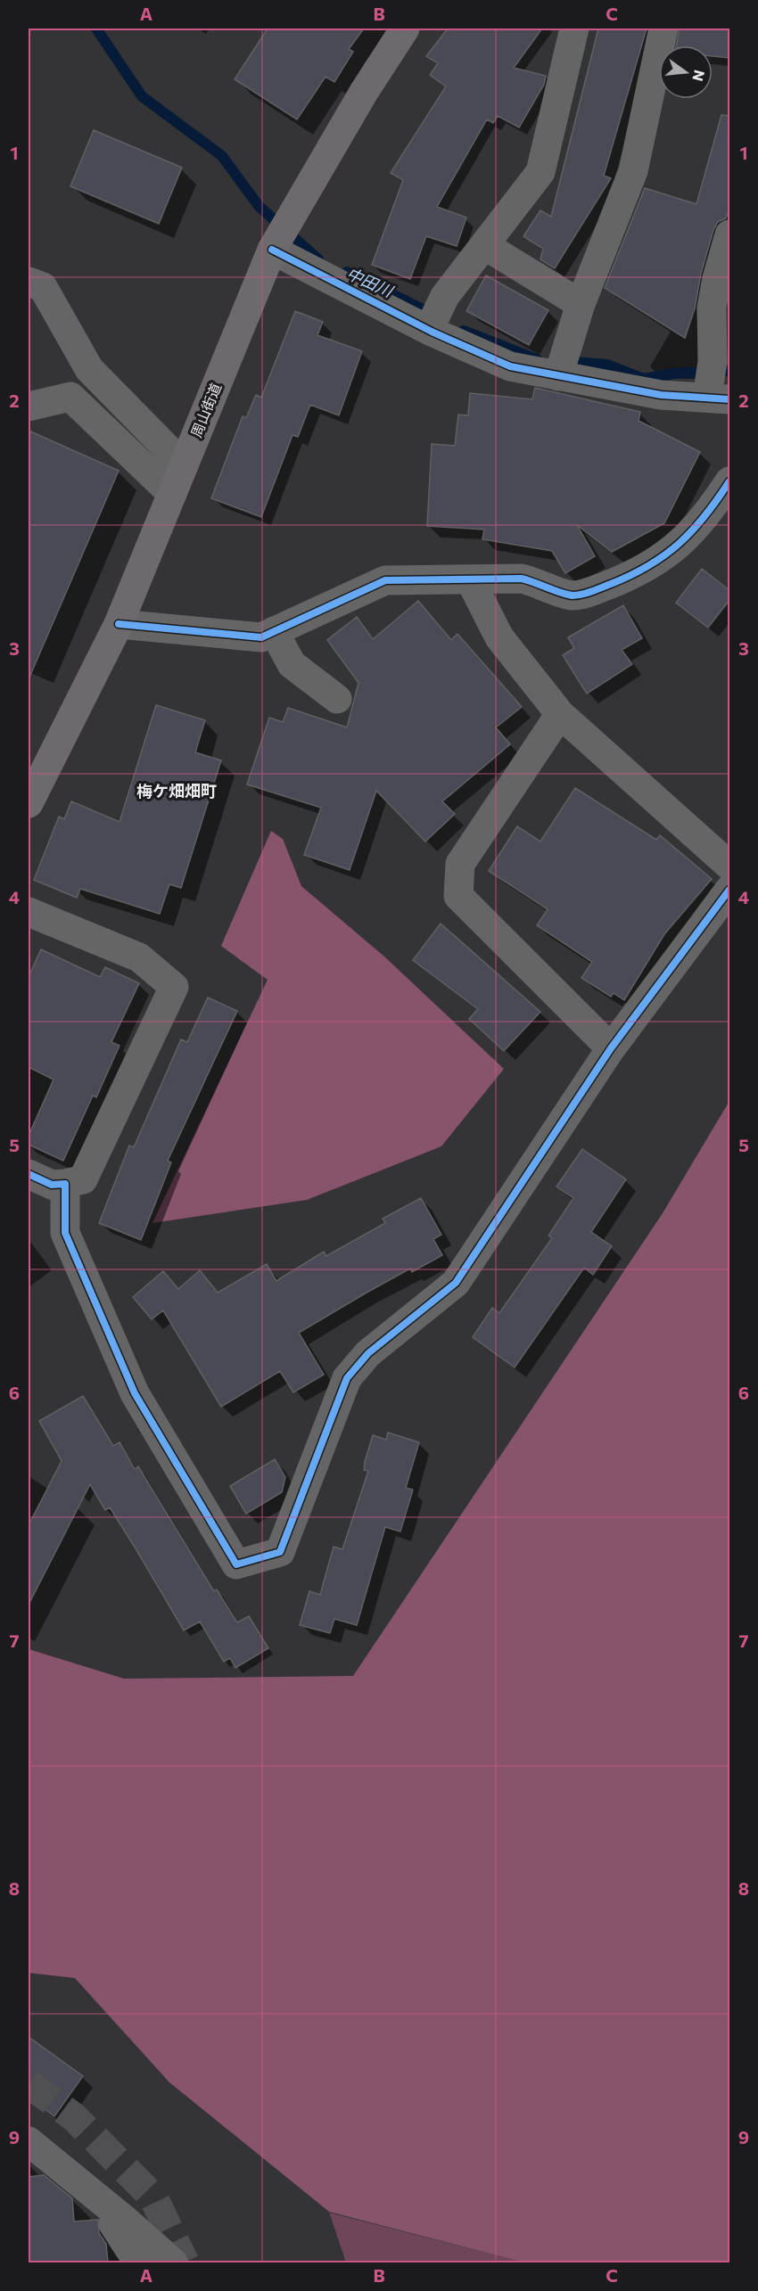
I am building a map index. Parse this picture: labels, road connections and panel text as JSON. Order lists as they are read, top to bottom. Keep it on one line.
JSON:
{"streets":{"highway":["周山街道"]},"districts":["梅ケ畑畑町"],"water":["中田川"],"north":"right","grid":{"columns":["A","B","C"],"rows":["1","2","3","4","5","6","7","8","9"]}}
